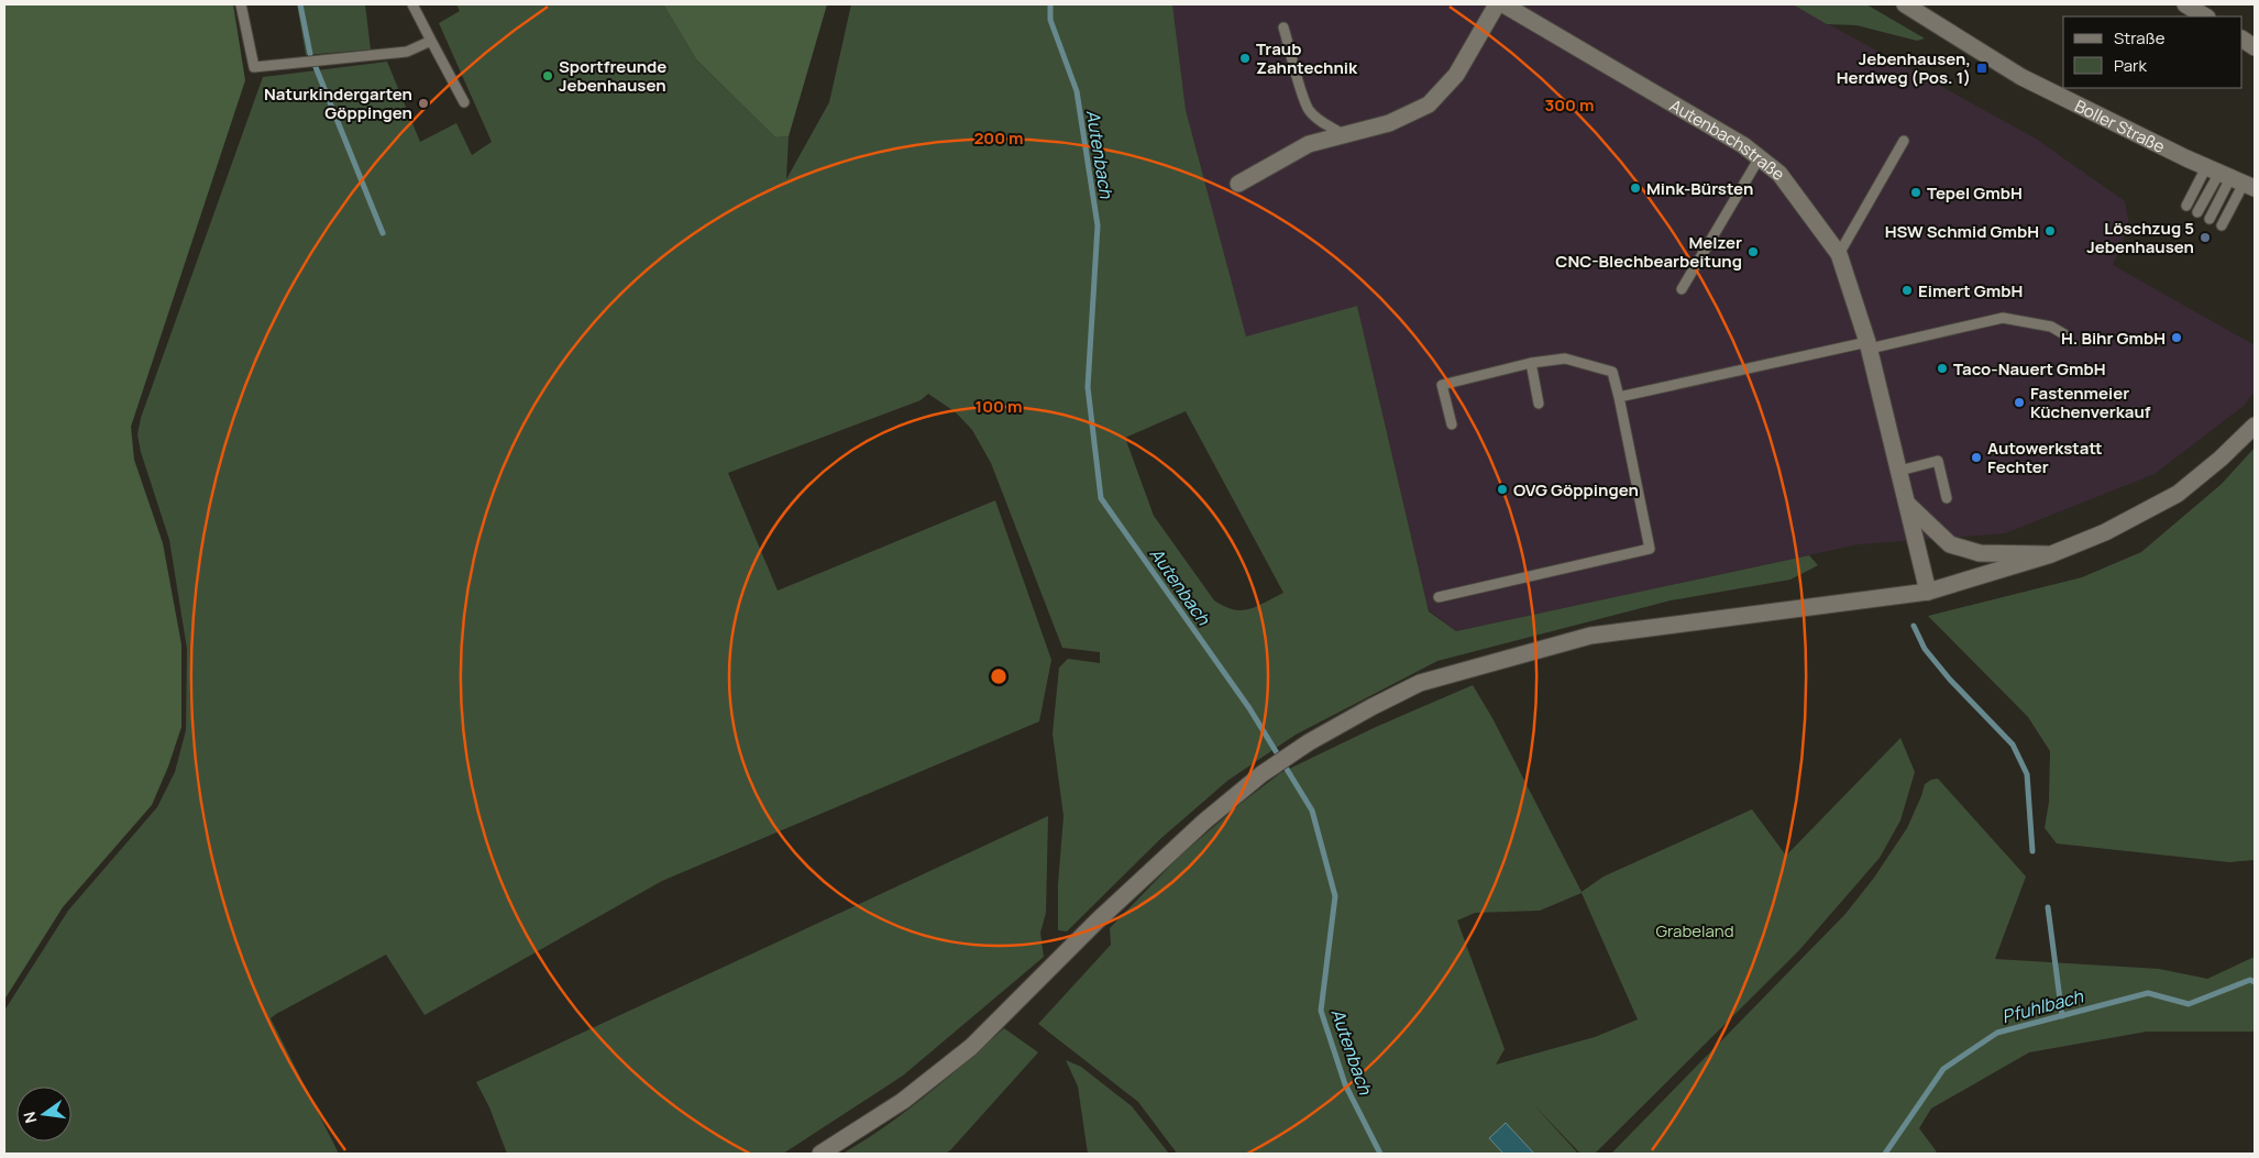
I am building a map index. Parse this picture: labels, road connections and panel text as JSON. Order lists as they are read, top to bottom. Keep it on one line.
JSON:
{"streets":{"street":["Boller Straße","Autenbachstraße"]},"water":["Autenbach","Pfuhlbach"],"parks":["Grabeland"],"places":{"other":["Traub Zahntechnik","Sportfreunde Jebenhausen","Naturkindergarten Göppingen","Mink-Bürsten","Tepel GmbH","HSW Schmid GmbH","Löschzug 5 Jebenhausen","Melzer CNC-Blechbearbeitung","Eimert GmbH","H. Bihr GmbH","Taco-Nauert GmbH","Fastenmeier Küchenverkauf","Autowerkstatt Fechter","OVG Göppingen"],"transit":["Jebenhausen, Herdweg (Pos. 1)"]},"legend":["Straße","Park"],"north":"left","rings":["300 m","200 m","100 m"]}
